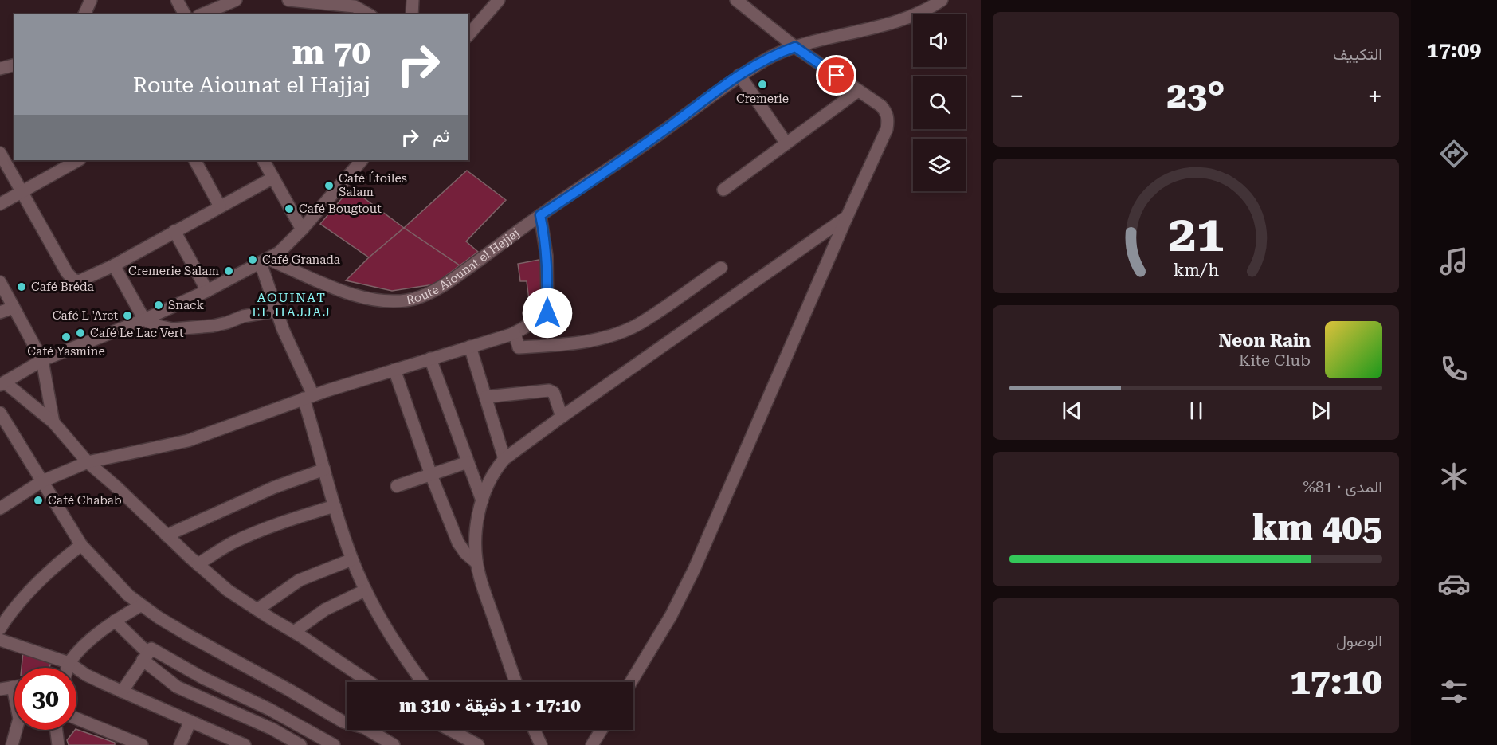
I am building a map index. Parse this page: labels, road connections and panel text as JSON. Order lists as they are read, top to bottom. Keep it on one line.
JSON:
{"streets":{"street":["Route Aiounat el Hajjaj"]},"districts":["AOUINAT EL HAJJAJ"],"places":["Cremerie","Café Étoiles Salam","Café Bougtout","Café Granada","Cremerie Salam","Café Bréda","Snack","Café L 'Aret","Café Le Lac Vert","Café Yasmine","Café Chabab"],"page":{"tabs":"17:09","tile":["التكييف",["المدى · 81%","405 km"],["الوصول","17:10"]],"turn":["70 m","Route Aiounat el Hajjaj"],"heat":["−","23°","+"],"then":"ثم","song":["Neon Rain","Kite Club"],"limit":"30","trip":"17:10 · 1 دقيقة · 310 m","gauge":["21","km/h"]}}
